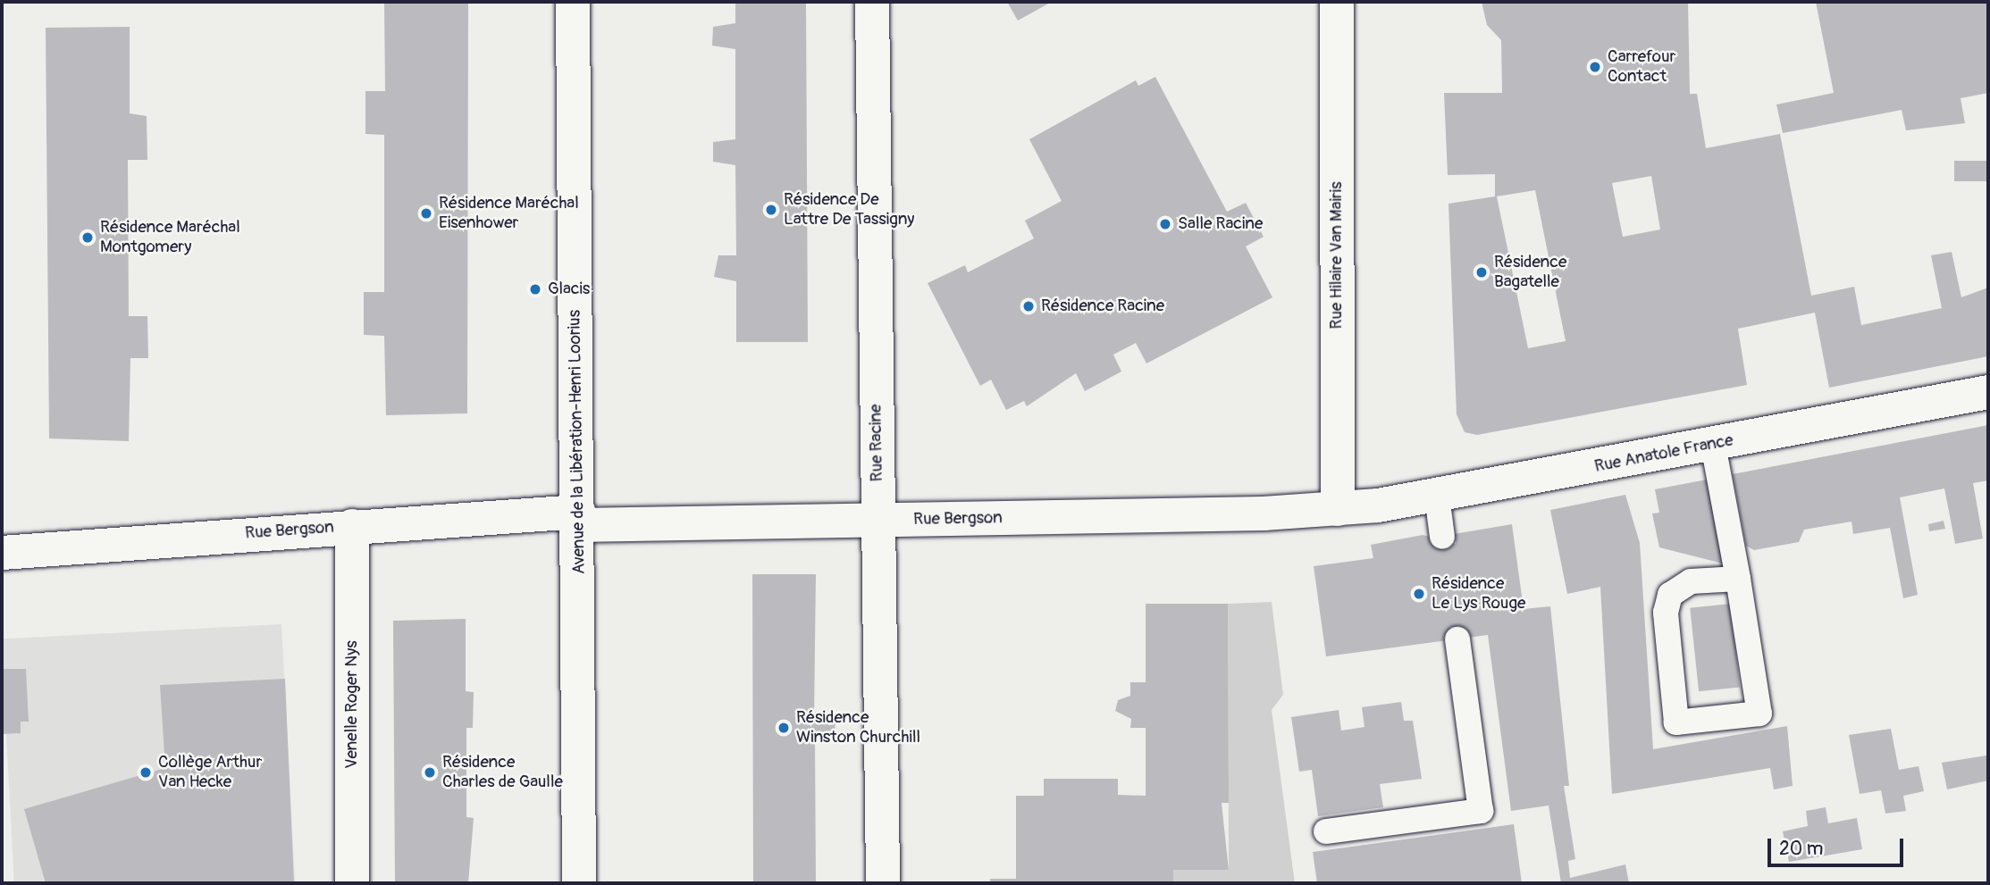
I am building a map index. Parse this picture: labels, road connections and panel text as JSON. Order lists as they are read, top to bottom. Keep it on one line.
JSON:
{"streets":{"street":["Rue Hilaire Van Mairis","Avenue de la Libération-Henri Loorius","Rue Racine","Rue Anatole France","Rue Bergson","Venelle Roger Nys"]},"crossings":[["Rue Hilaire Van Mairis","Rue Anatole France"],["Rue Hilaire Van Mairis","Rue Bergson"],["Avenue de la Libération-Henri Loorius","Rue Bergson"],["Rue Racine","Rue Bergson"],["Rue Anatole France","Rue Bergson"],["Rue Bergson","Venelle Roger Nys"]],"places":["Carrefour Contact","Résidence De Lattre De Tassigny","Résidence Maréchal Eisenhower","Salle Racine","Résidence Maréchal Montgomery","Résidence Bagatelle","Glacis","Résidence Racine","Résidence Le Lys Rouge","Résidence Winston Churchill","Collège Arthur Van Hecke","Résidence Charles de Gaulle"],"scale_bar":"20 m"}
